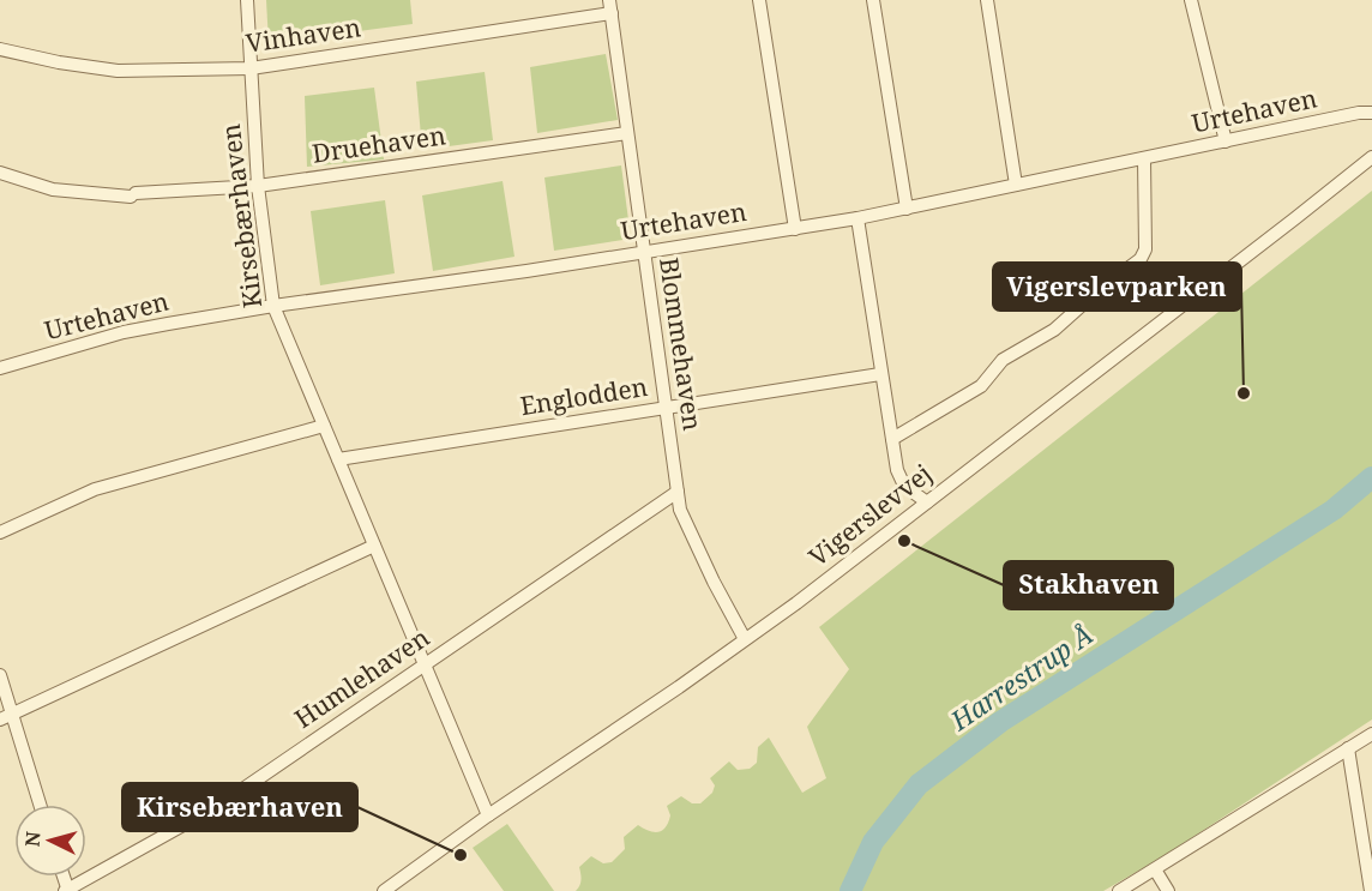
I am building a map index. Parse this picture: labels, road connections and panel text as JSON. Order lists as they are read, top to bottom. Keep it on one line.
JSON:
{"streets":{"street":["Vinhaven","Urtehaven","Druehaven","Kirsebærhaven","Blommehaven","Englodden","Vigerslevvej","Humlehaven"]},"crossings":[["Vinhaven","Kirsebærhaven"],["Vinhaven","Blommehaven"],["Urtehaven","Kirsebærhaven"],["Urtehaven","Blommehaven"],["Druehaven","Kirsebærhaven"],["Druehaven","Blommehaven"],["Kirsebærhaven","Englodden"],["Kirsebærhaven","Vigerslevvej"],["Kirsebærhaven","Humlehaven"],["Blommehaven","Englodden"],["Blommehaven","Vigerslevvej"],["Blommehaven","Humlehaven"]],"water":["Harrestrup Å"],"places":["Vigerslevparken","Stakhaven","Kirsebærhaven"],"north":"left"}
